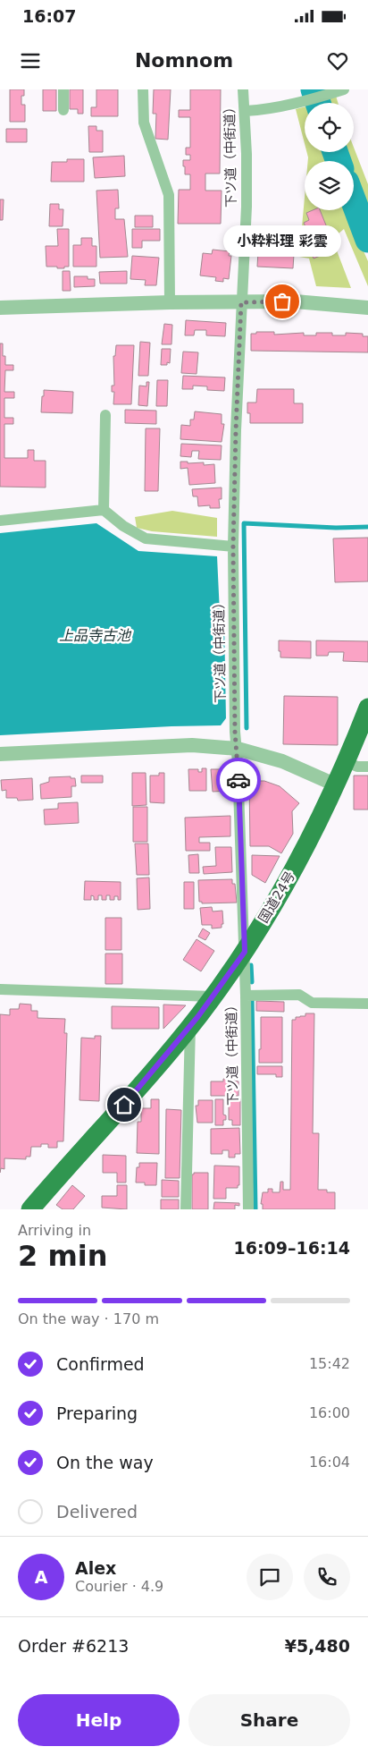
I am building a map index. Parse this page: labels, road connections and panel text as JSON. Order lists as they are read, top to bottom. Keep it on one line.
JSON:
{"streets":{"highway":["国道24号"],"street":["下ツ道（中街道）"]},"crossings":[["下ツ道（中街道）","国道24号"]],"water":["上品寺古池"],"places":["小粋料理 彩雲"],"page":{"status":"16:07","header":"Nomnom","bubble":"小粋料理 彩雲","heading":["2 min","Arriving in","16:09–16:14"],"panel":["Alex","Courier · 4.9","Order #6213","¥5,480"],"bar":"On the way · 170 m","list":[["Confirmed","15:42"],["Preparing","16:00"],["On the way","16:04"],"Delivered"],"round":"A","buttons":["Help","Share"]}}
